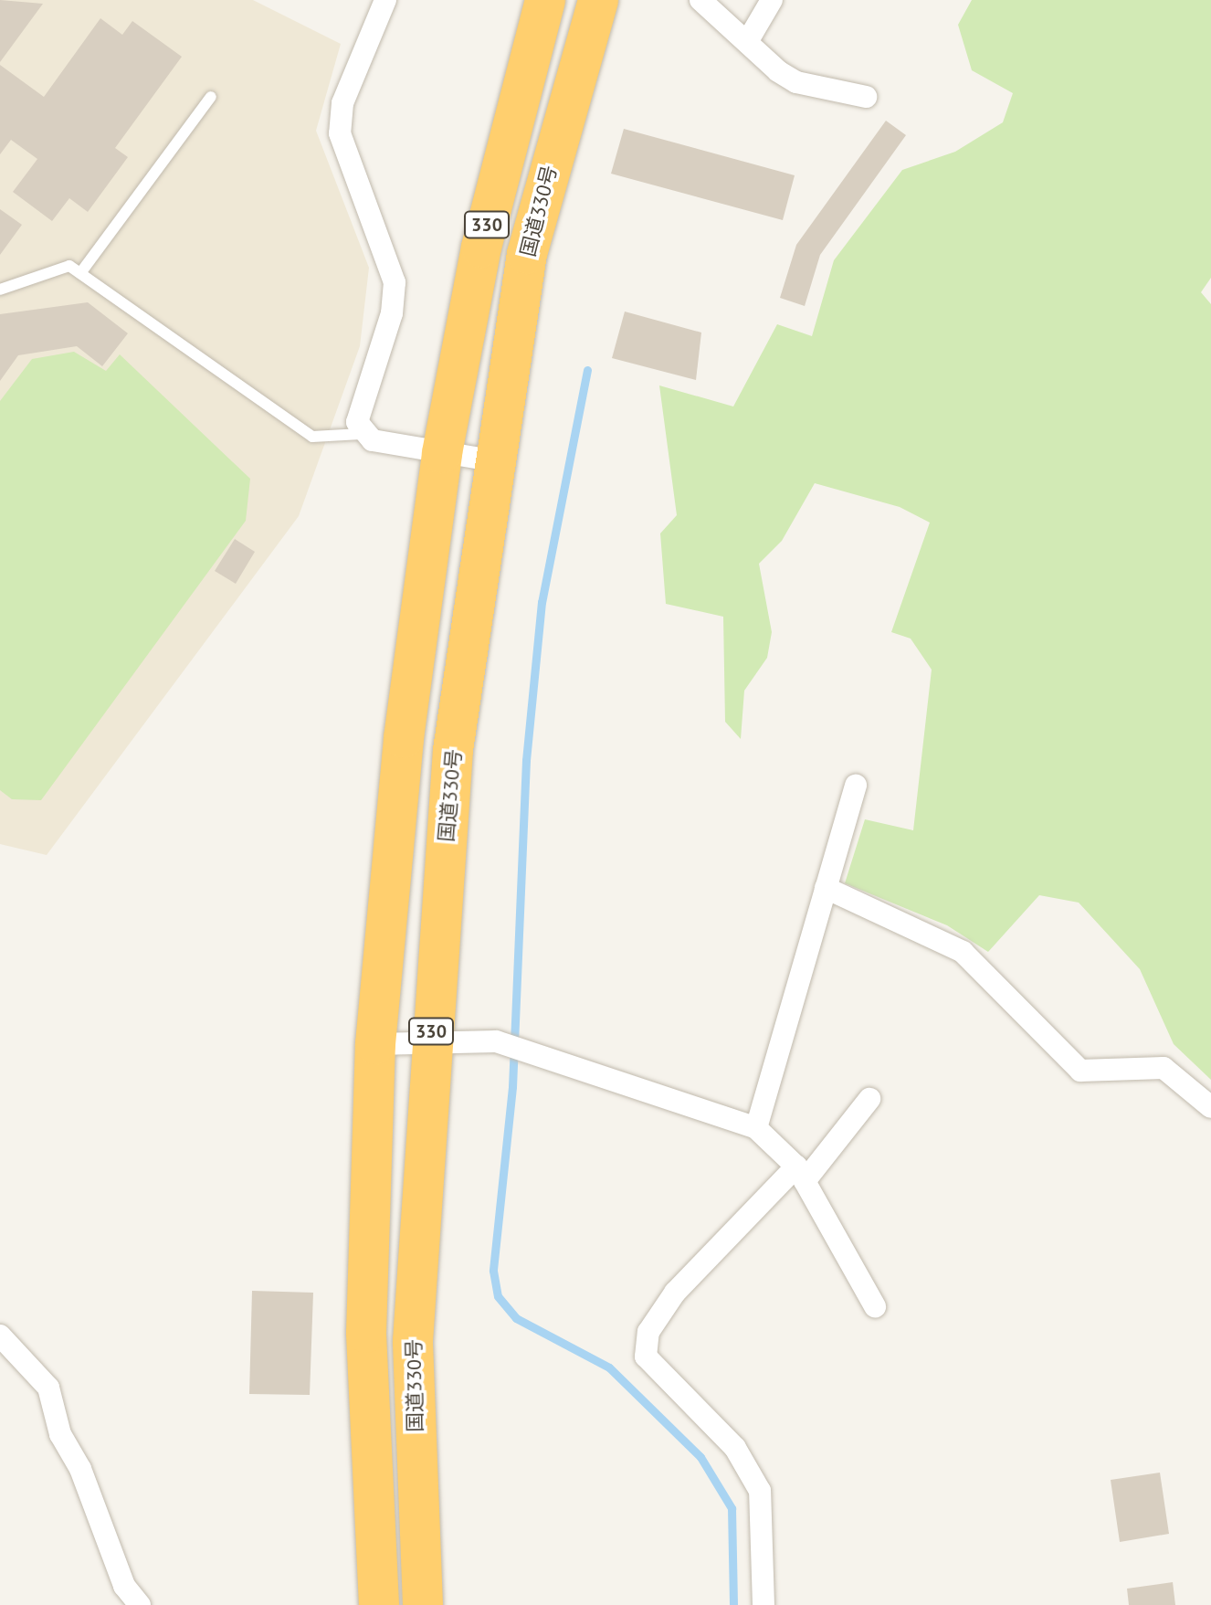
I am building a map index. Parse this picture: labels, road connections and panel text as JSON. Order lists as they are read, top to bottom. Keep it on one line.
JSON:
{"streets":{"highway":["国道330号","330"]}}
